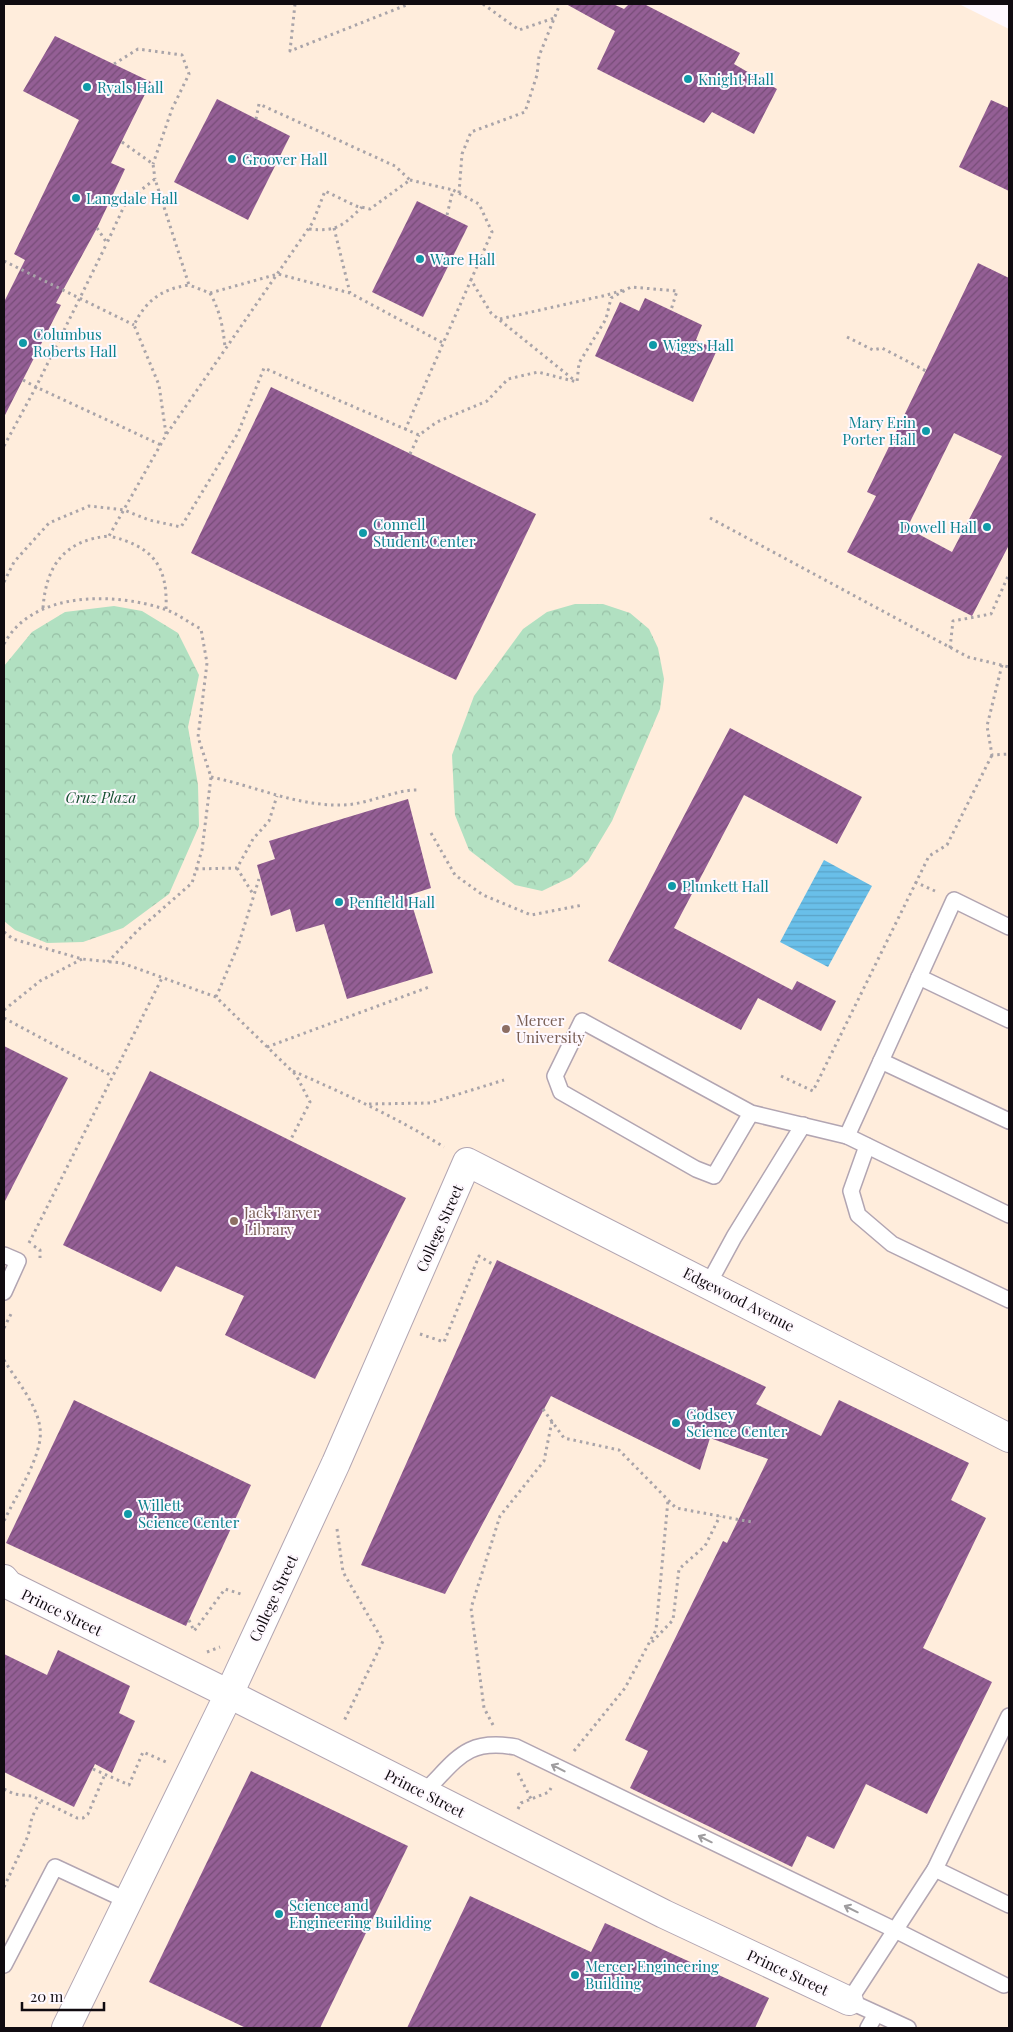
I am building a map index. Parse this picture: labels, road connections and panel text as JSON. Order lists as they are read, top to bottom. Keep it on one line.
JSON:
{"streets":{"street":["College Street","Edgewood Avenue","Prince Street"]},"crossings":[["College Street","Edgewood Avenue"],["College Street","Prince Street"]],"parks":["Cruz Plaza"],"places":["Knight Hall","Ryals Hall","Groover Hall","Langdale Hall","Ware Hall","Columbus Roberts Hall","Wiggs Hall","Mary Erin Porter Hall","Dowell Hall","Connell Student Center","Plunkett Hall","Penfield Hall","Mercer University","Jack Tarver Library","Godsey Science Center","Willett Science Center","Science and Engineering Building","Mercer Engineering Building"],"scale_bar":"20 m"}
